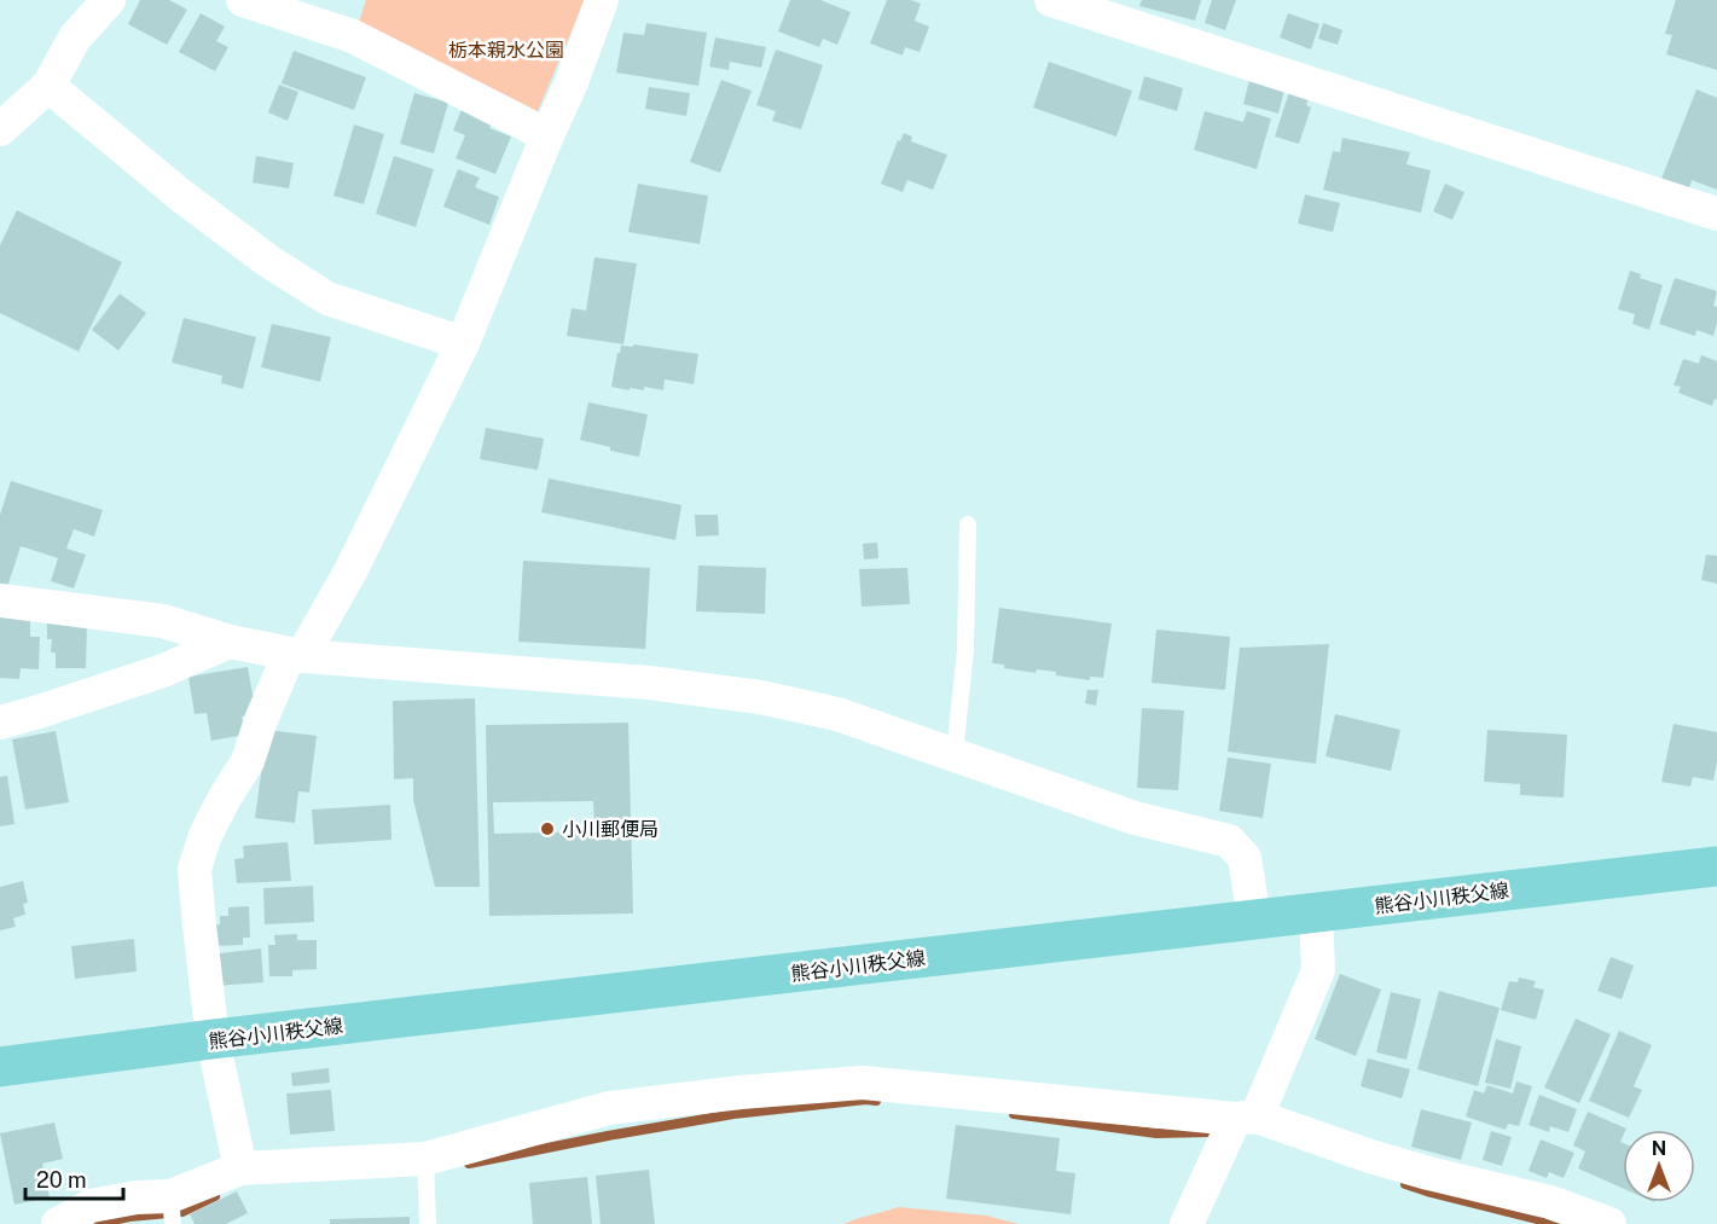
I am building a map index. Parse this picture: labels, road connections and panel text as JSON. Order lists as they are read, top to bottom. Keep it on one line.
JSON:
{"streets":{"main road":["熊谷小川秩父線"]},"parks":["栃本親水公園"],"places":["小川郵便局"],"scale_bar":"20 m","north":"top"}
